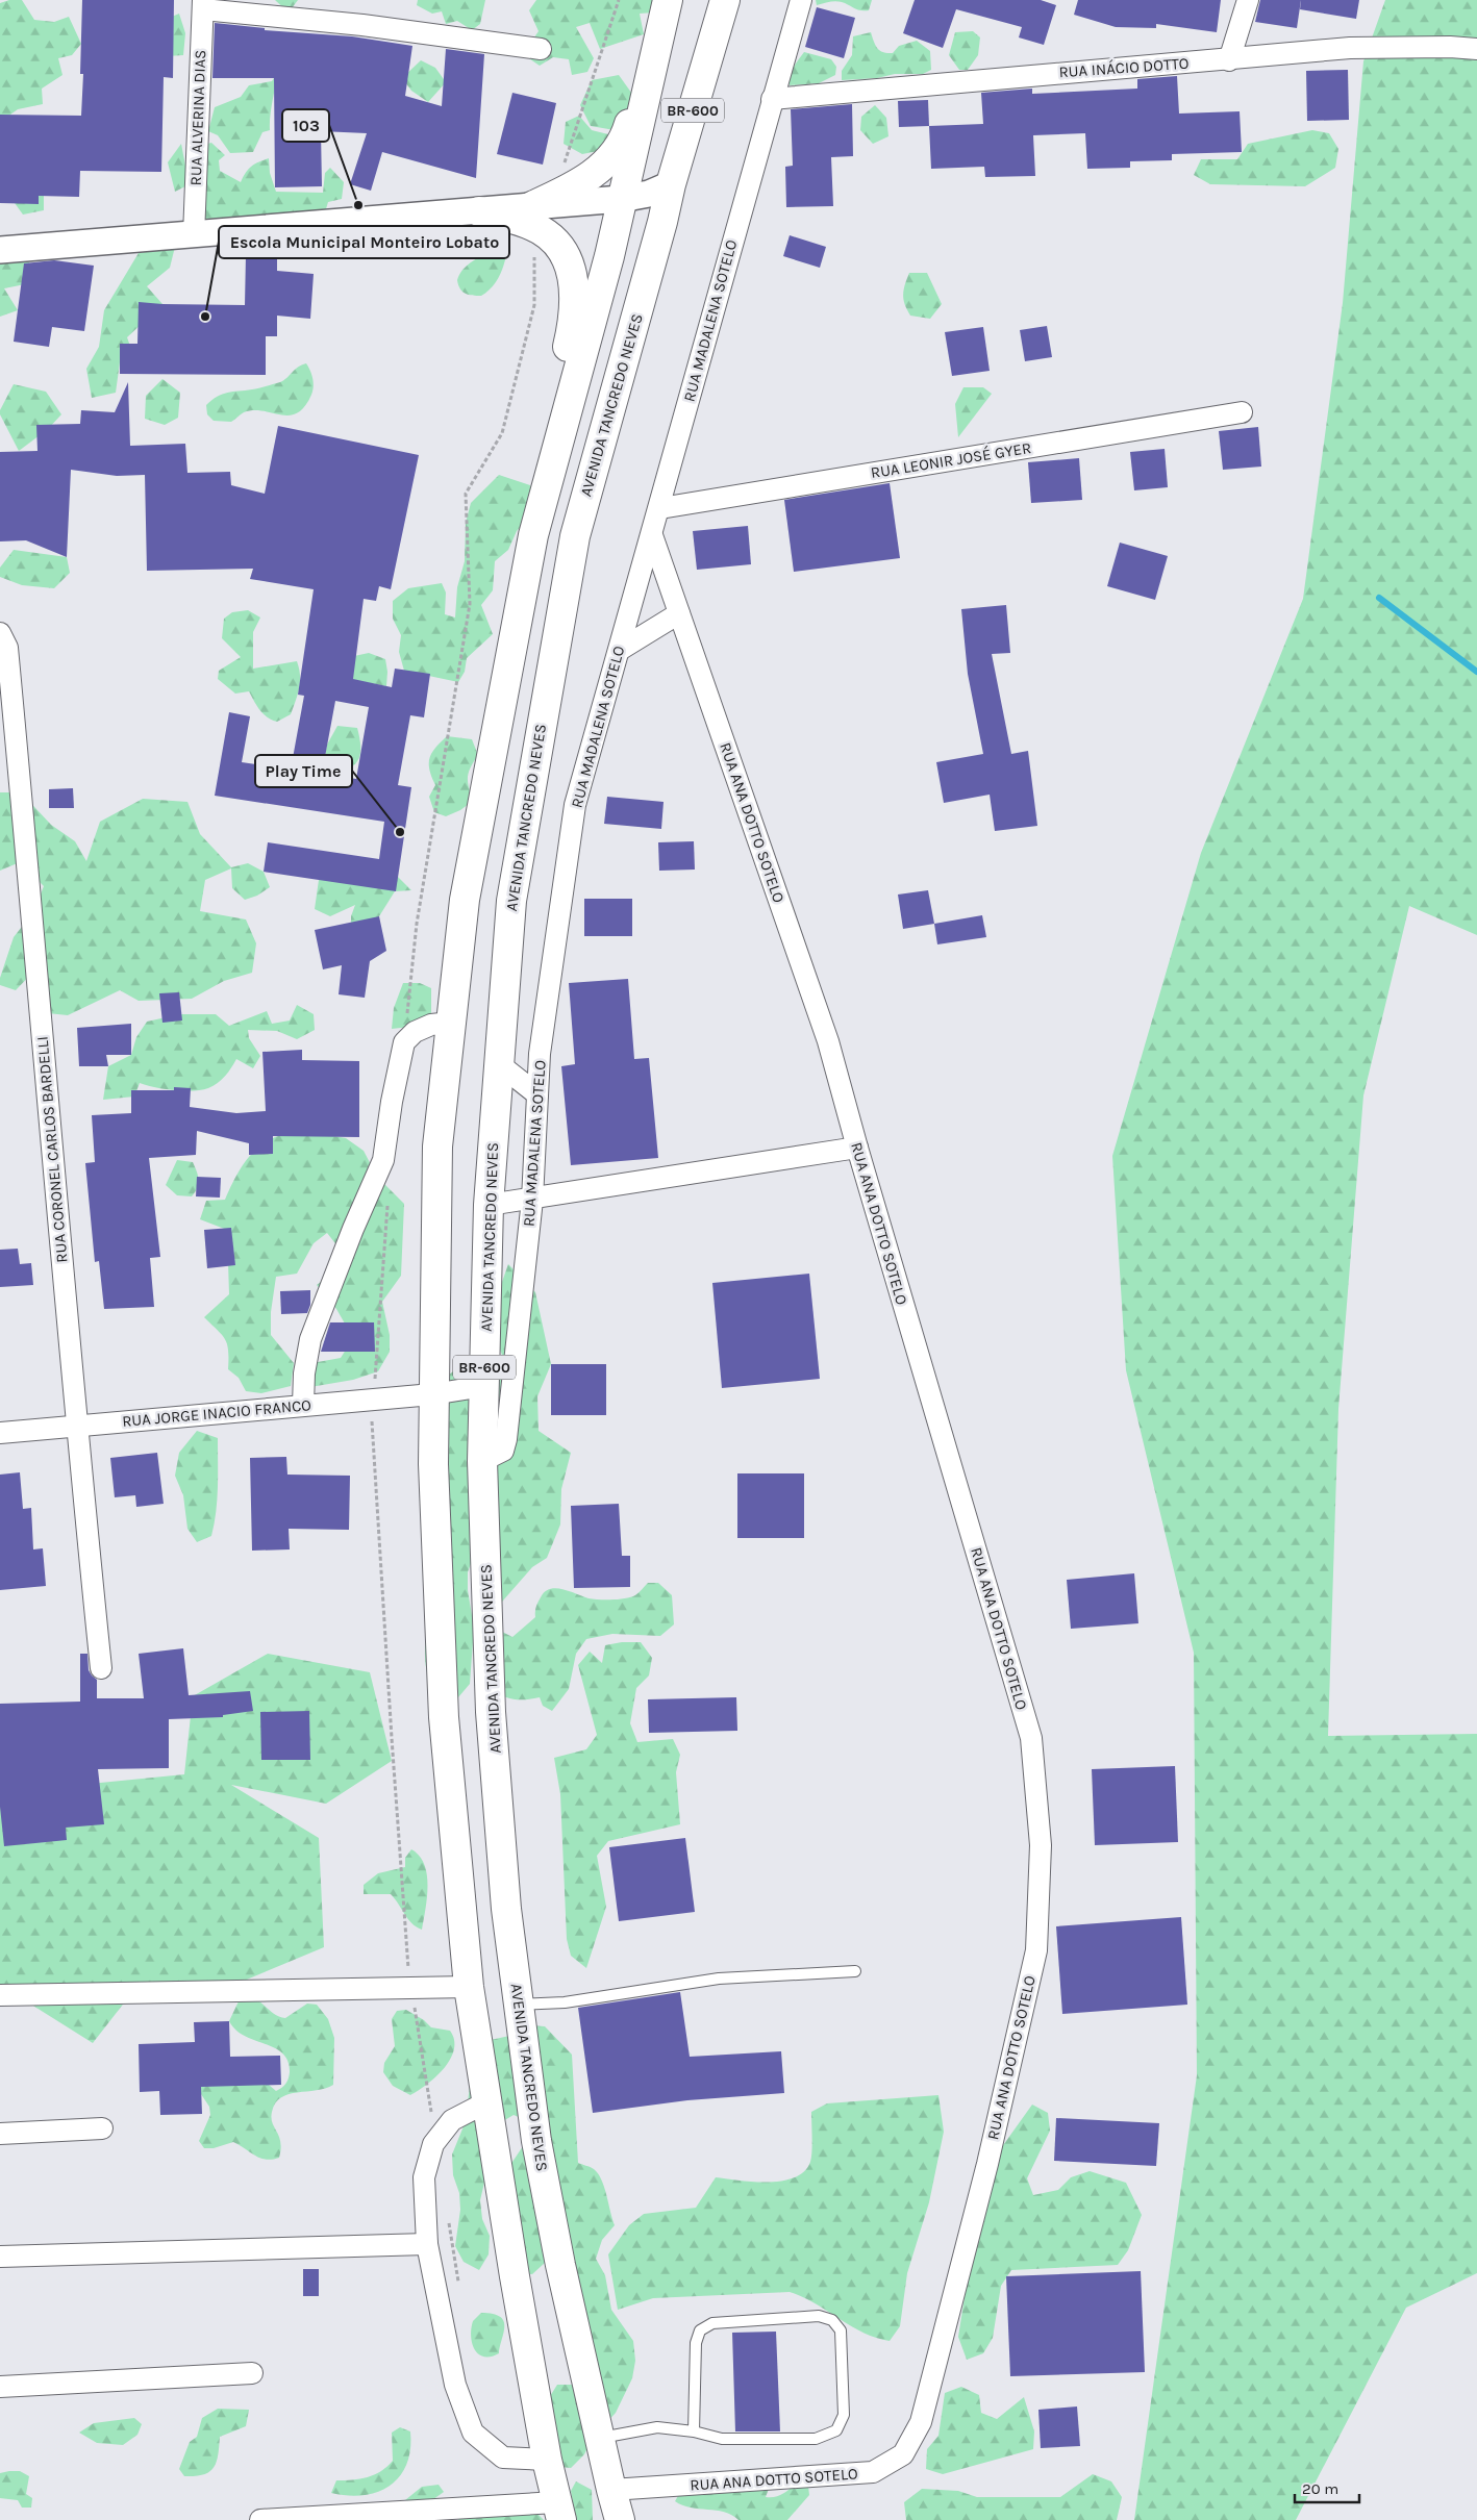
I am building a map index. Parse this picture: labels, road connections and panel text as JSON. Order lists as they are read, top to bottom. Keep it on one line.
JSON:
{"streets":{"main road":["BR-600","AVENIDA TANCREDO NEVES"],"street":["RUA INÁCIO DOTTO","RUA ALVERINA DIAS","RUA MADALENA SOTELO","RUA LEONIR JOSÉ GYER","RUA ANA DOTTO SOTELO","RUA CORONEL CARLOS BARDELLI","RUA JORGE INACIO FRANCO"]},"crossings":[["RUA INÁCIO DOTTO","RUA MADALENA SOTELO"],["BR-600","RUA JORGE INACIO FRANCO"],["RUA MADALENA SOTELO","AVENIDA TANCREDO NEVES"],["RUA MADALENA SOTELO","RUA LEONIR JOSÉ GYER"],["RUA MADALENA SOTELO","RUA ANA DOTTO SOTELO"],["AVENIDA TANCREDO NEVES","RUA ANA DOTTO SOTELO"],["AVENIDA TANCREDO NEVES","RUA JORGE INACIO FRANCO"],["RUA CORONEL CARLOS BARDELLI","RUA JORGE INACIO FRANCO"]],"places":["103","Escola Municipal Monteiro Lobato","Play Time"],"scale_bar":"20 m"}
